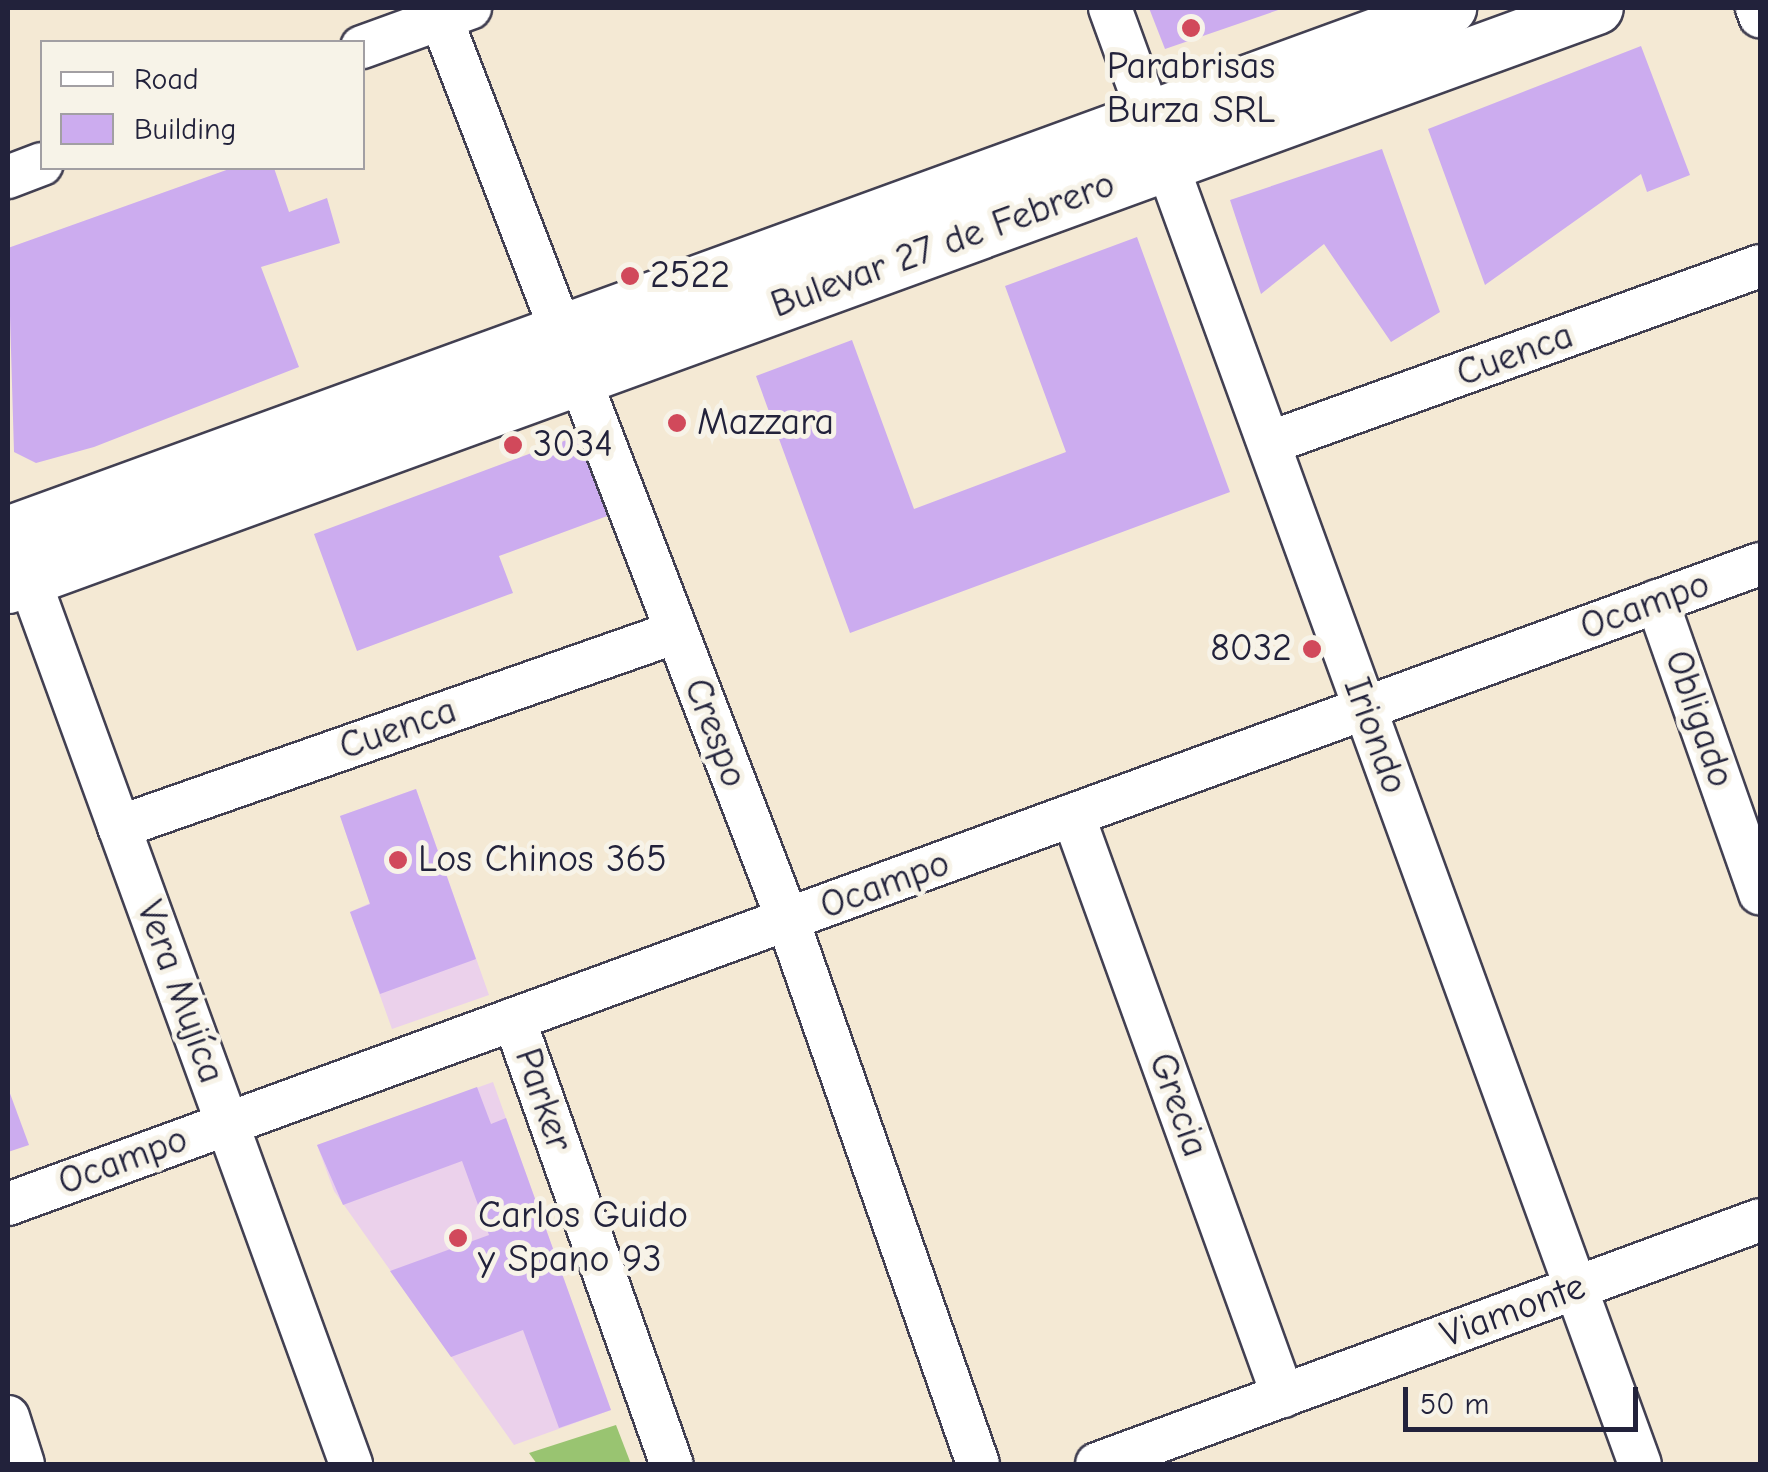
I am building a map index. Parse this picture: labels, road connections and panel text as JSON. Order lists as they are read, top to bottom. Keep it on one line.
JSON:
{"streets":{"main road":["Bulevar 27 de Febrero"],"street":["Cuenca","Ocampo","Obligado","Crespo","Iriondo","Vera Mujíca","Parker","Grecia","Viamonte"]},"crossings":[["Bulevar 27 de Febrero","Crespo"],["Bulevar 27 de Febrero","Iriondo"],["Bulevar 27 de Febrero","Vera Mujíca"],["Cuenca","Crespo"],["Cuenca","Iriondo"],["Cuenca","Vera Mujíca"],["Ocampo","Obligado"],["Ocampo","Crespo"],["Ocampo","Iriondo"],["Ocampo","Vera Mujíca"],["Ocampo","Parker"],["Ocampo","Grecia"],["Iriondo","Viamonte"],["Grecia","Viamonte"]],"places":["Parabrisas Burza SRL","2522","Mazzara","3034","8032","Los Chinos 365","Carlos Guido y Spano 93"],"legend":["Road","Building"],"scale_bar":"50 m"}
